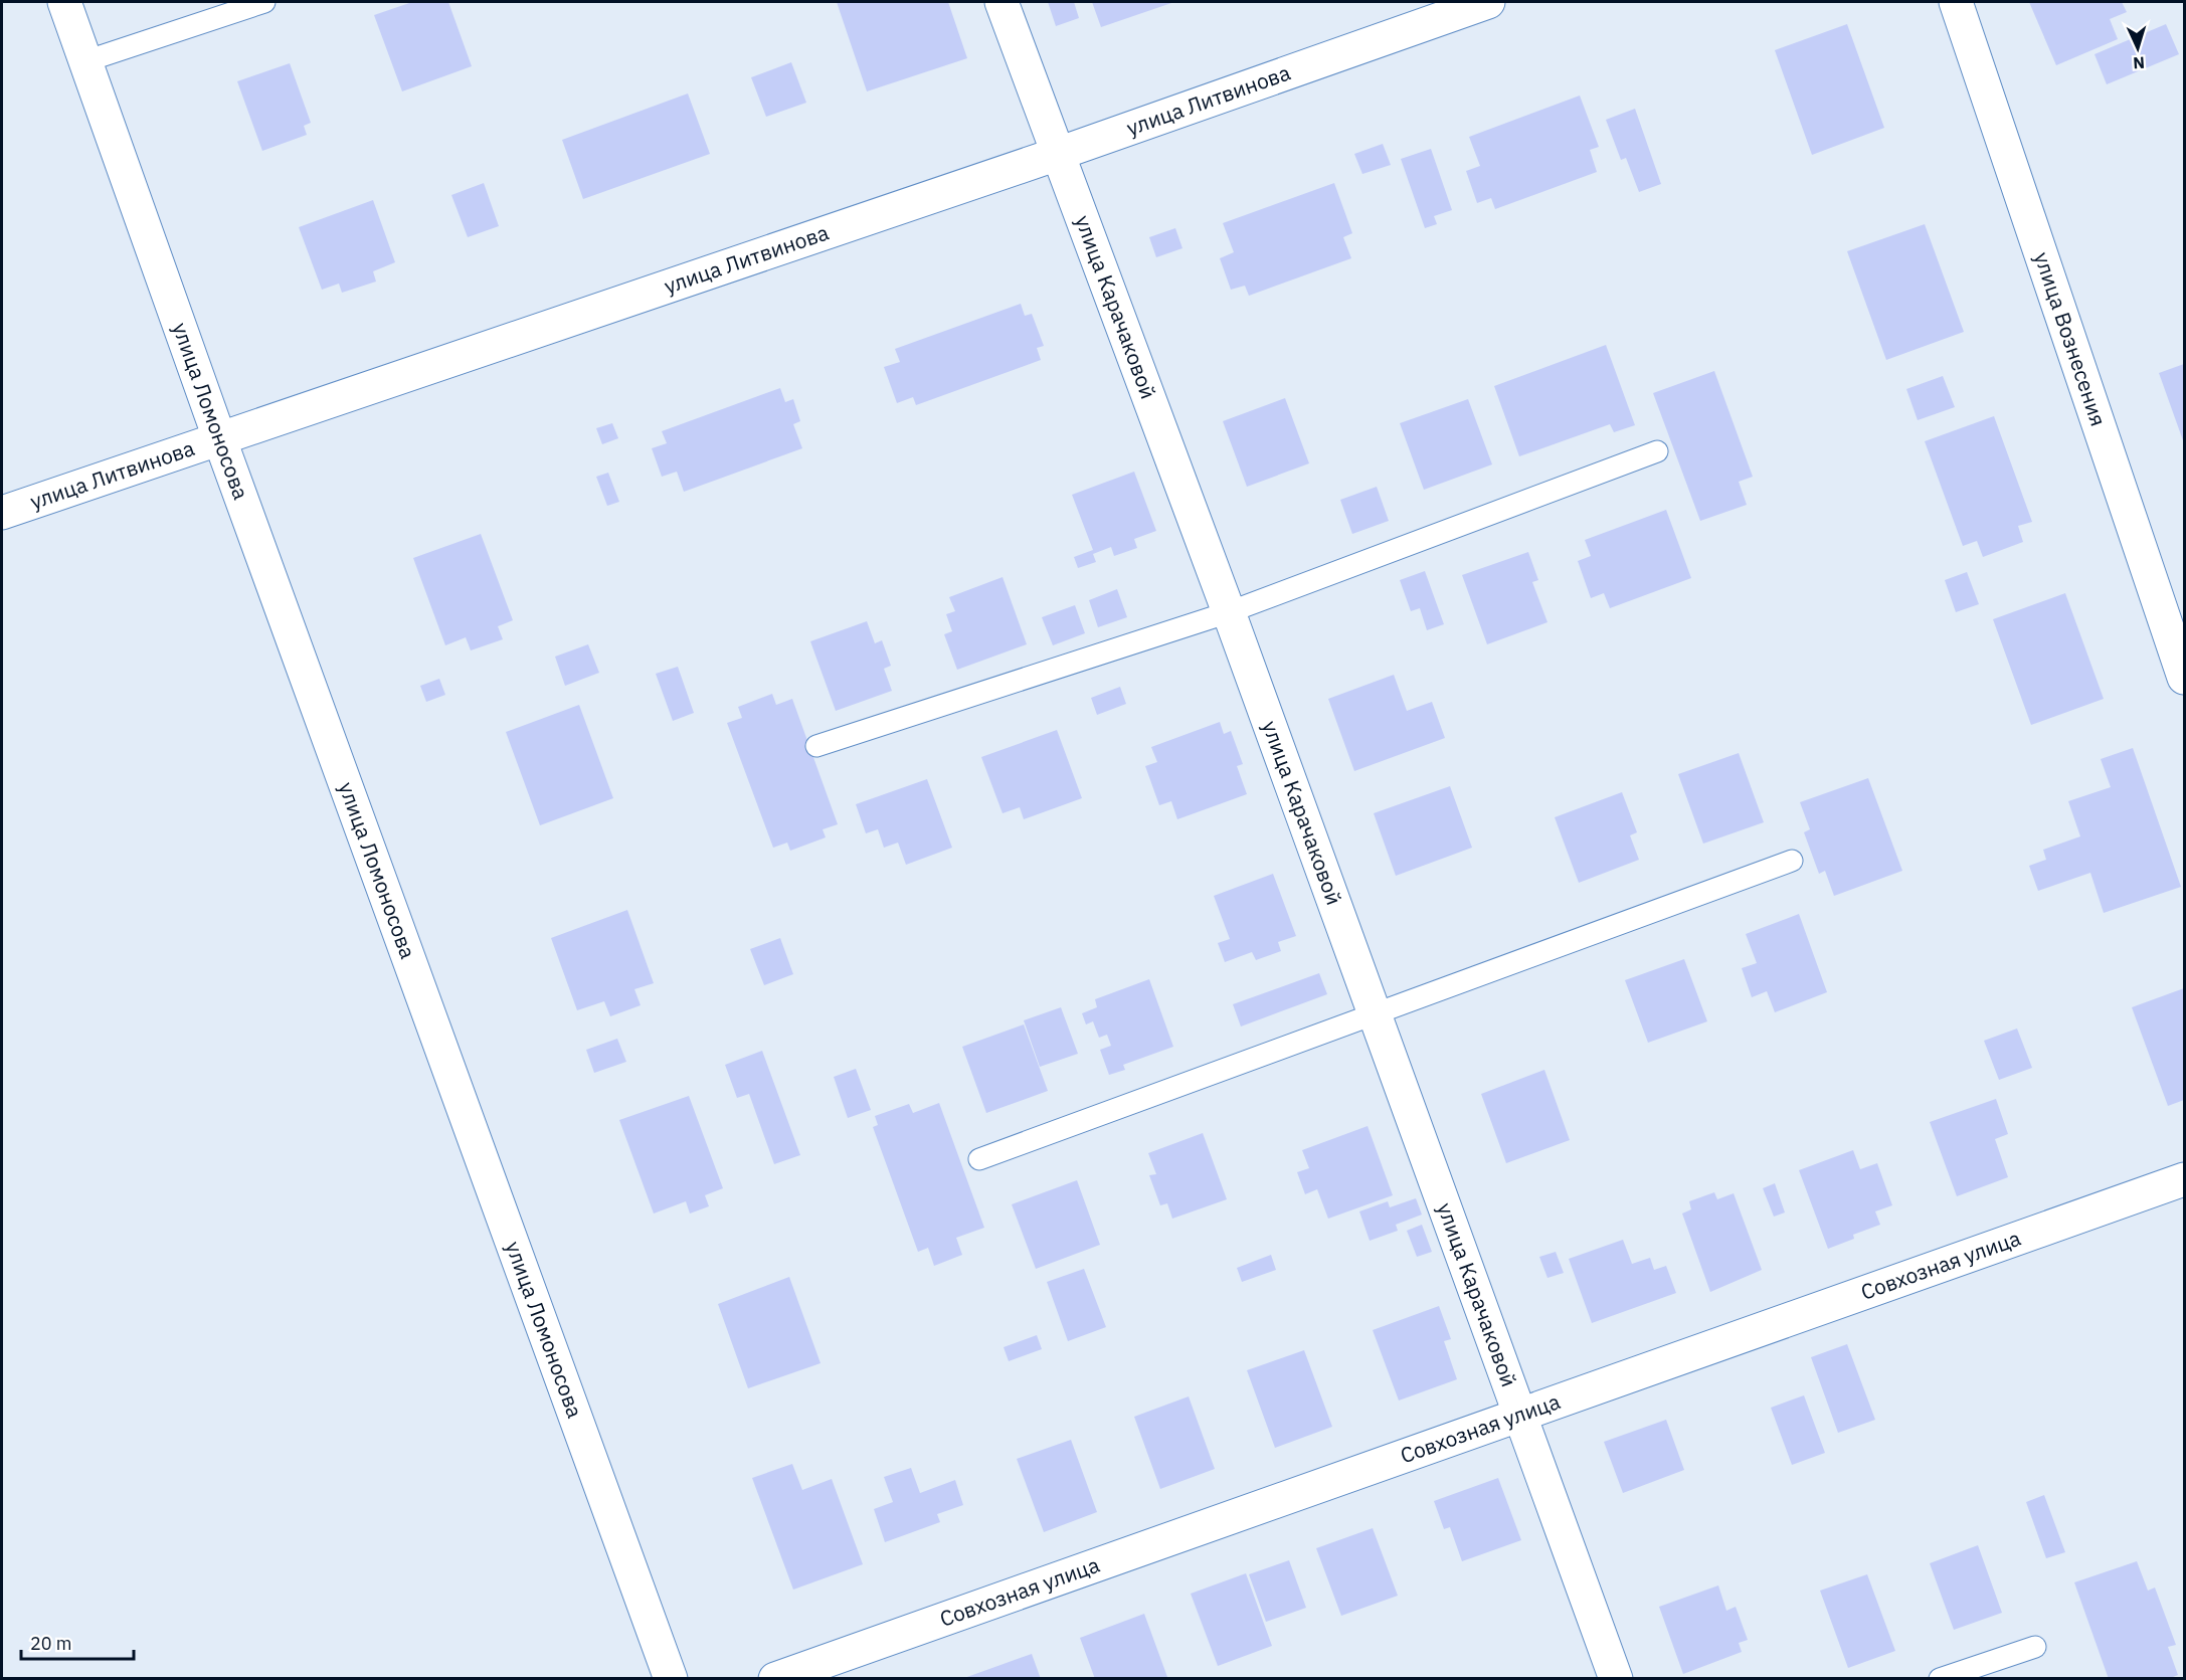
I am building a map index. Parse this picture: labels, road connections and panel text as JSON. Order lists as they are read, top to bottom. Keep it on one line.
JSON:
{"streets":{"street":["улица Литвинова","улица Карачаковой","улица Вознесения","улица Ломоносова","Совхозная улица"]},"crossings":[["улица Литвинова","улица Карачаковой"],["улица Литвинова","улица Ломоносова"],["улица Карачаковой","Совхозная улица"]],"scale_bar":"20 m","north":"bottom"}
